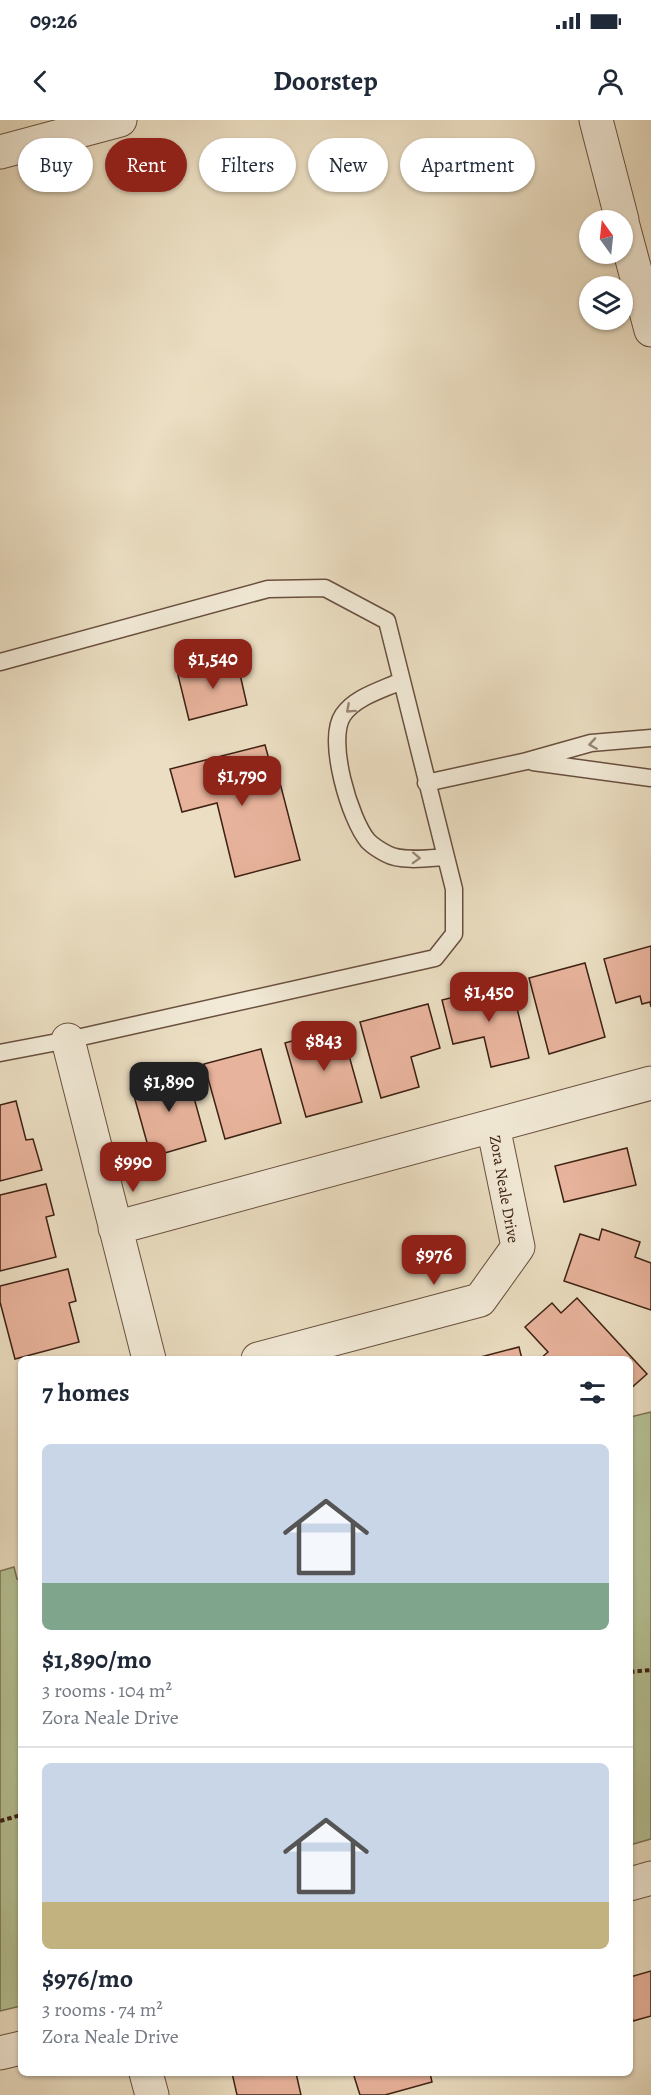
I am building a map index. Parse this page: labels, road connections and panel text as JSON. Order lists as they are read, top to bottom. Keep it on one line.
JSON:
{"streets":{"street":["Zora Neale Drive"]},"north":"top","page":{"status":"09:26","header":"Doorstep","chip":["Buy","Rent","Filters","New","Apartment"],"price":["$1,540","$1,790","$1,450","$843","$1,890","$990","$976"],"heading":"7 homes","list":[{"name":"$1,890/mo","note":"3 rooms · 104 m² · Zora Neale Drive"},{"name":"$976/mo","note":"3 rooms · 74 m² · Zora Neale Drive"}]}}
